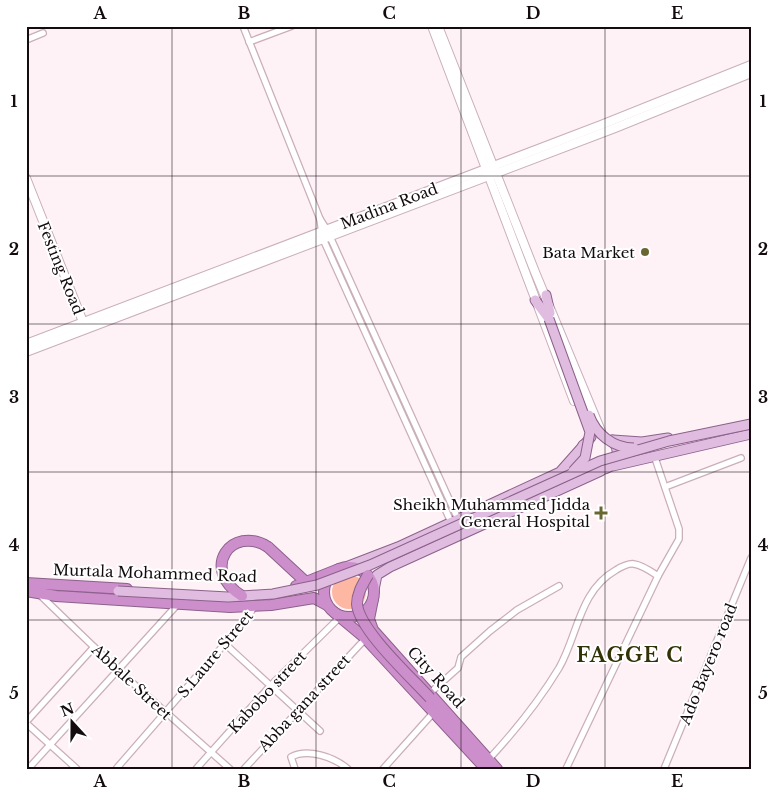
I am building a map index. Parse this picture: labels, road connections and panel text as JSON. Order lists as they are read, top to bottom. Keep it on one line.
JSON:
{"streets":{"highway":["Murtala Mohammed Road","City Road"],"main road":["Madina Road","Festing Road"],"street":["S.Laure Street","Ado Bayero road","Abbale Street","Kabobo street","Abba gana street"]},"crossings":[["Madina Road","Festing Road"],["Murtala Mohammed Road","S.Laure Street"],["Murtala Mohammed Road","City Road"],["Murtala Mohammed Road","Abbale Street"],["Murtala Mohammed Road","Kabobo street"],["S.Laure Street","Abbale Street"],["City Road","Kabobo street"],["City Road","Abba gana street"],["Abbale Street","Kabobo street"]],"districts":["FAGGE C"],"places":{"other":["Bata Market"],"health":["Sheikh Muhammed Jidda General Hospital"]},"north":"top","grid":{"columns":["A","B","C","D","E"],"rows":["1","2","3","4","5"]}}
